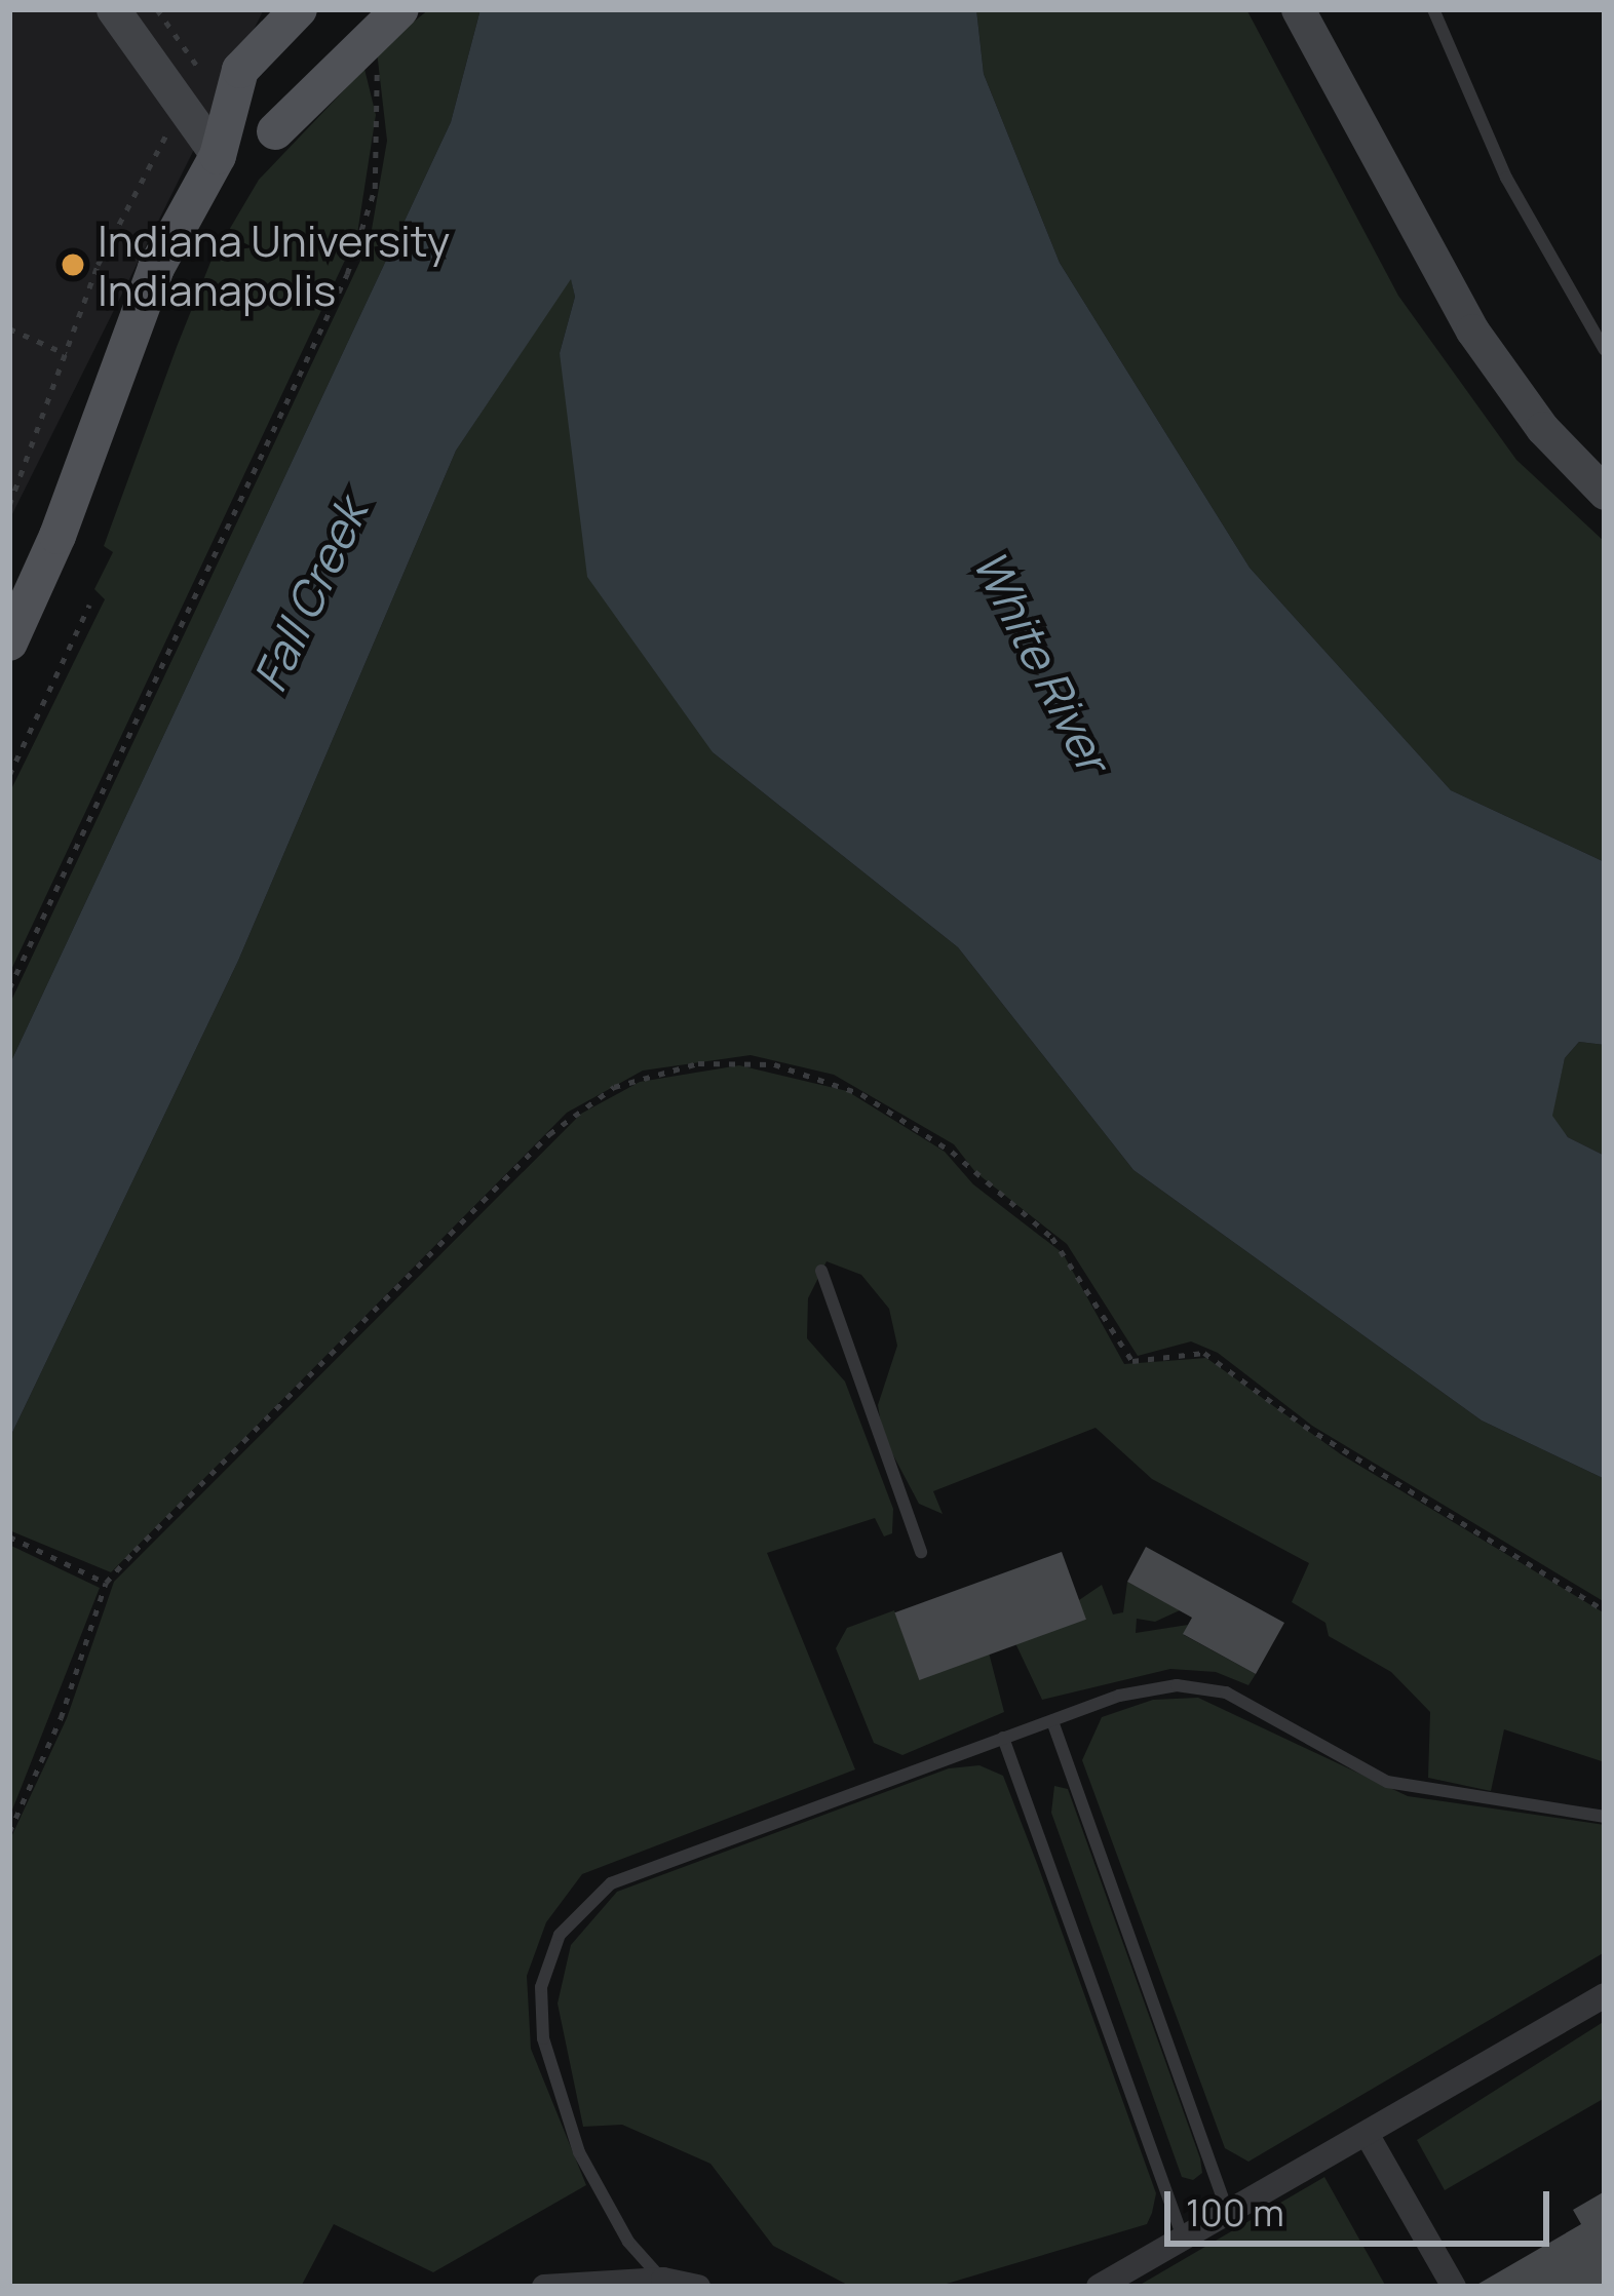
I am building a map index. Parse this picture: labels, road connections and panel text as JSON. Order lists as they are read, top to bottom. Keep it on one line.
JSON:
{"water":["Fall Creek","White River"],"places":["Indiana University Indianapolis"],"scale_bar":"100 m"}
